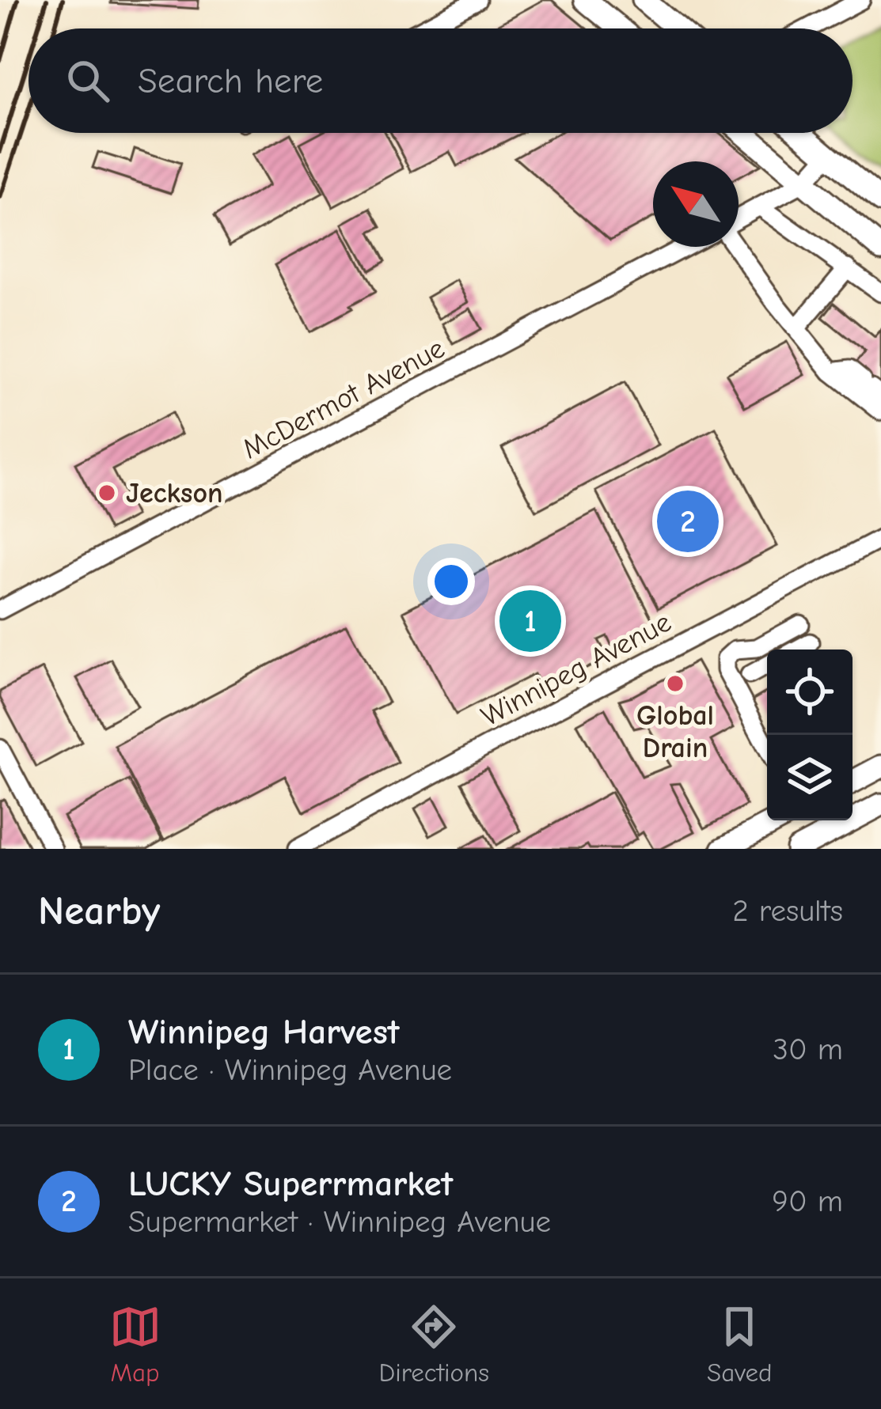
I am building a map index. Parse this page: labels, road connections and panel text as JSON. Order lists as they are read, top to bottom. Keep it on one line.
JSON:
{"streets":{"street":["McDermot Avenue","Winnipeg Avenue"]},"places":["Jeckson","Global Drain"],"north":"top left","page":{"search":"Search here","pins":["2","1"],"heading":["Nearby","2 results"],"list":[{"mark":"1","name":"Winnipeg Harvest","note":"Place · Winnipeg Avenue","value":"30 m"},{"mark":"2","name":"LUCKY Superrmarket","note":"Supermarket · Winnipeg Avenue","value":"90 m"}],"nav":["Map","Directions","Saved"]}}
